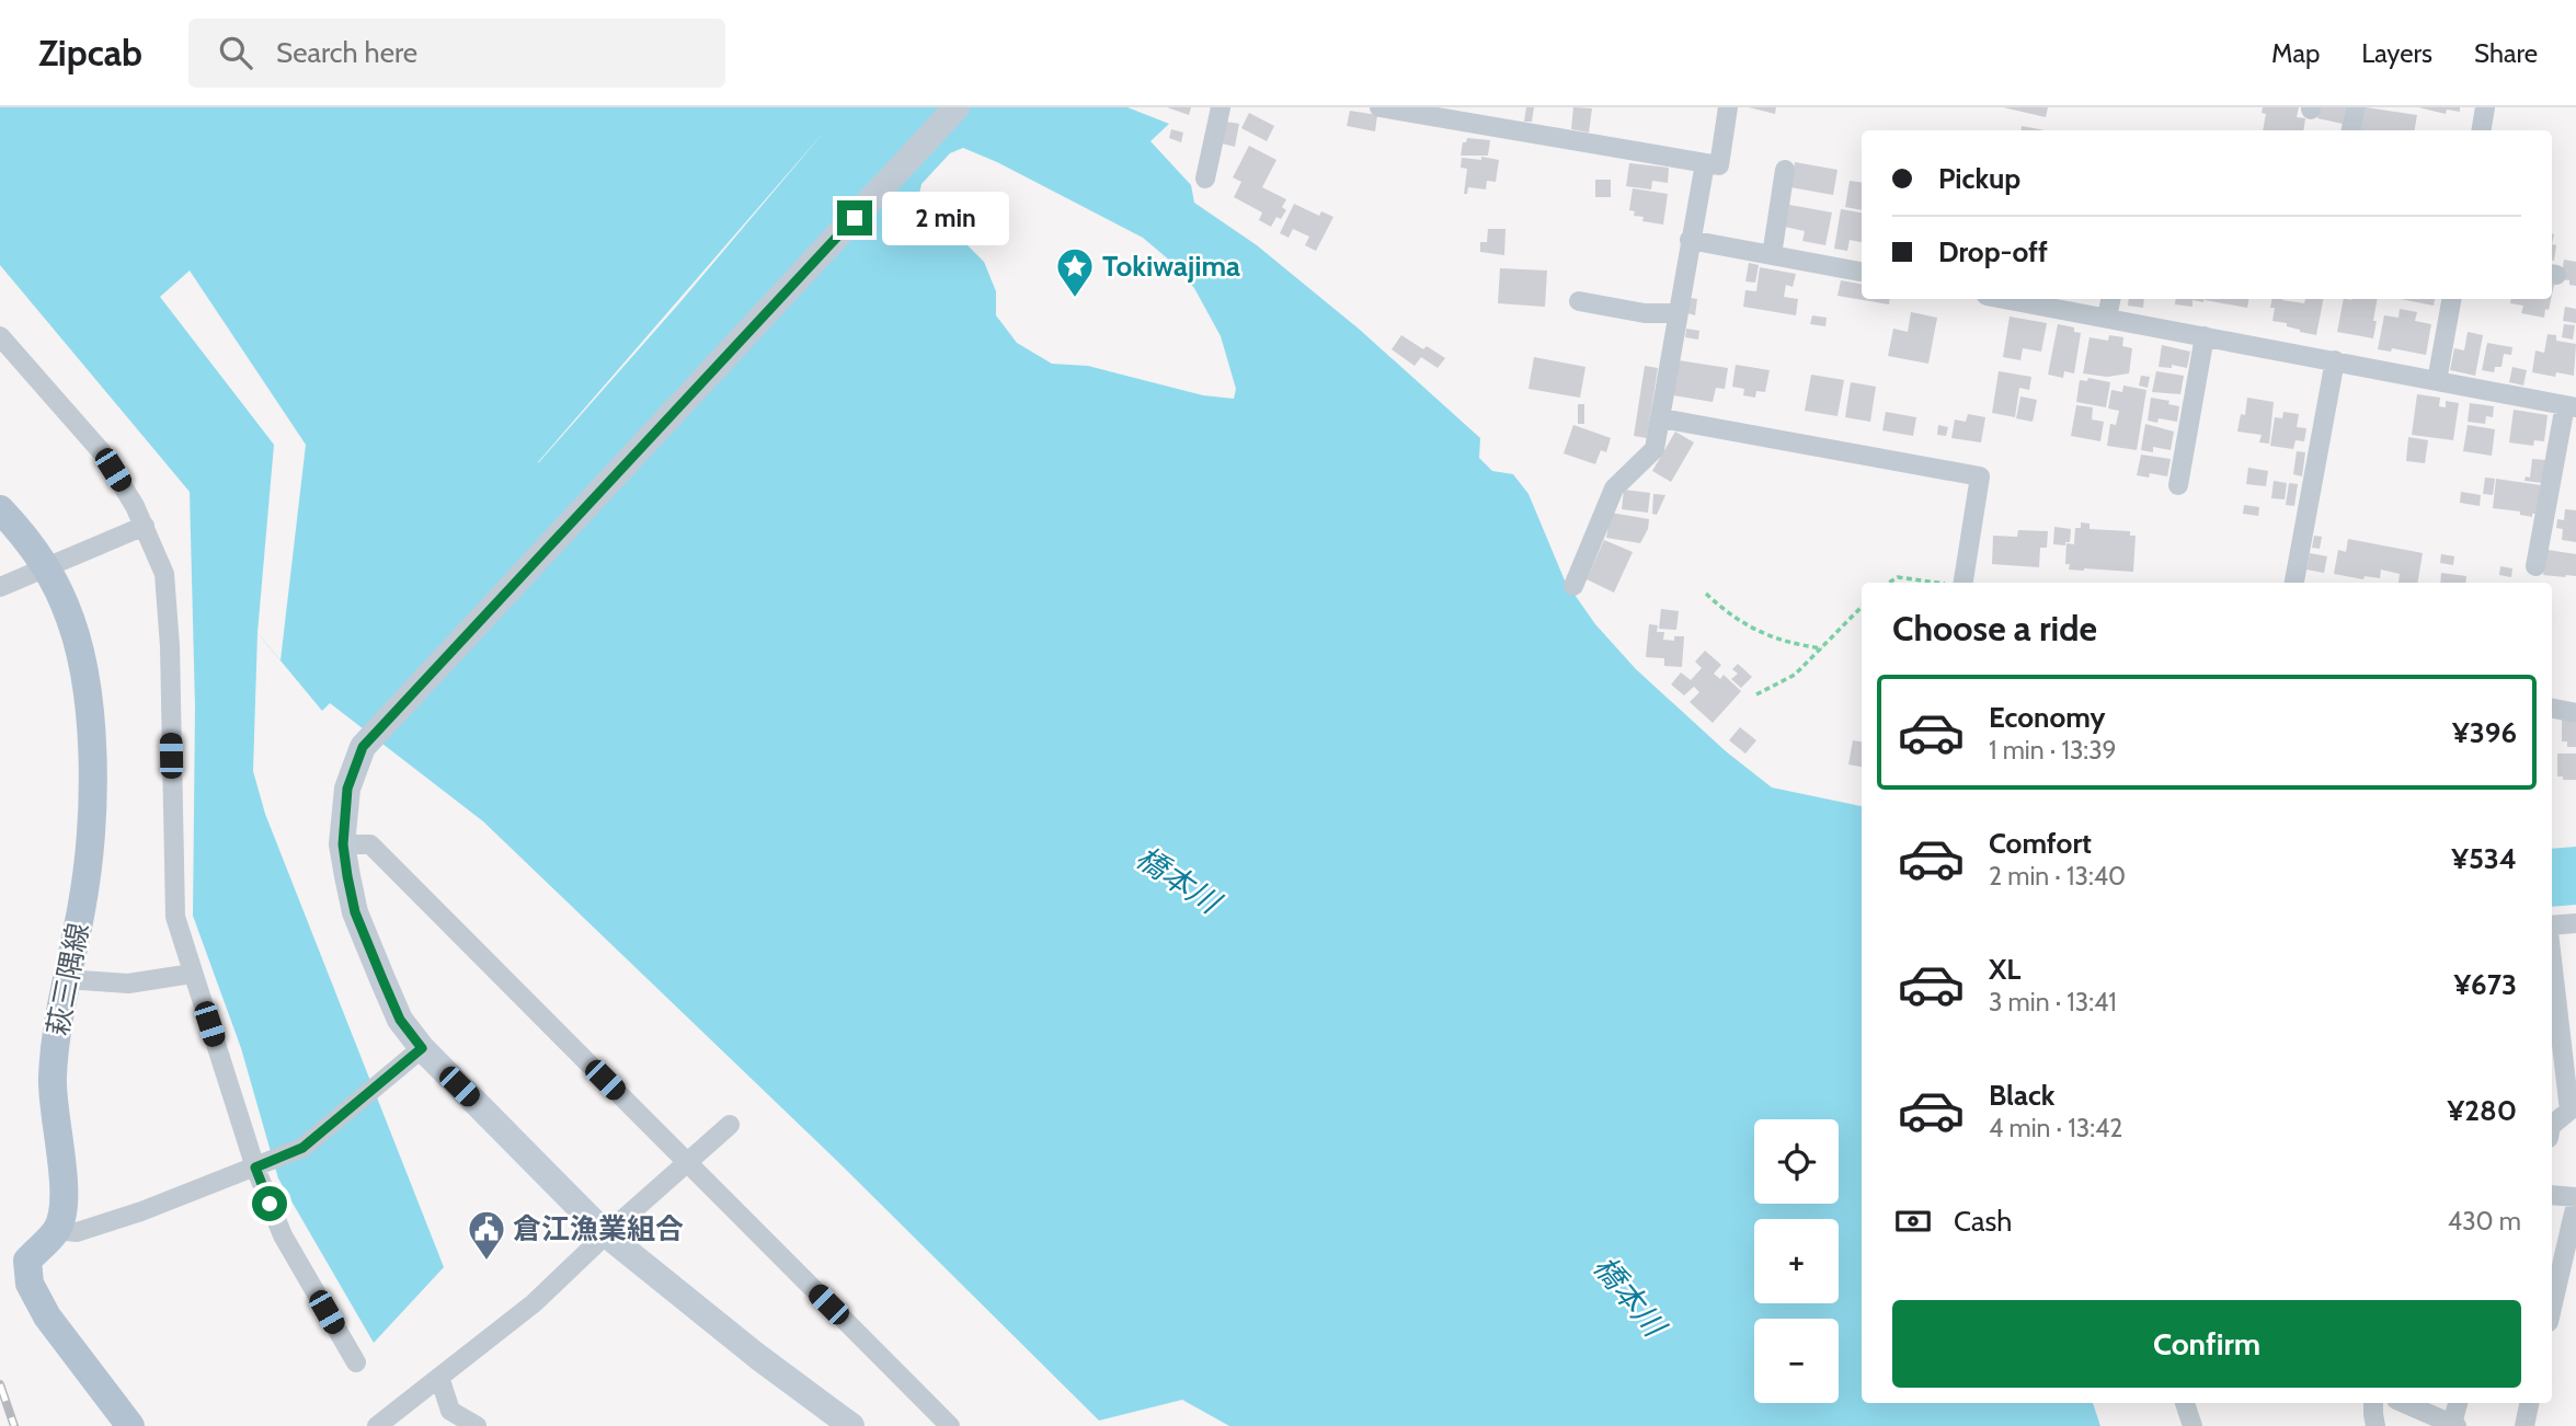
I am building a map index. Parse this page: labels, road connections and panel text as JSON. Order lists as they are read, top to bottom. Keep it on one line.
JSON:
{"streets":{"main road":["萩三隅線"]},"water":["橋本川"],"places":{"place":["Tokiwajima"],"public building":["倉江漁業組合"]},"page":{"header":"Zipcab","search":"Search here","nav":["Map","Layers","Share"],"banner":["Pickup","Drop-off"],"bubble":"2 min","heading":"Choose a ride","list":[{"name":"Economy","note":"1 min · 13:39","value":"¥396"},{"name":"Comfort","note":"2 min · 13:40","value":"¥534"},{"name":"XL","note":"3 min · 13:41","value":"¥673"},{"name":"Black","note":"4 min · 13:42","value":"¥280"}],"map_buttons":["+","−"],"pay":["Cash","430 m"],"buttons":"Confirm"}}
